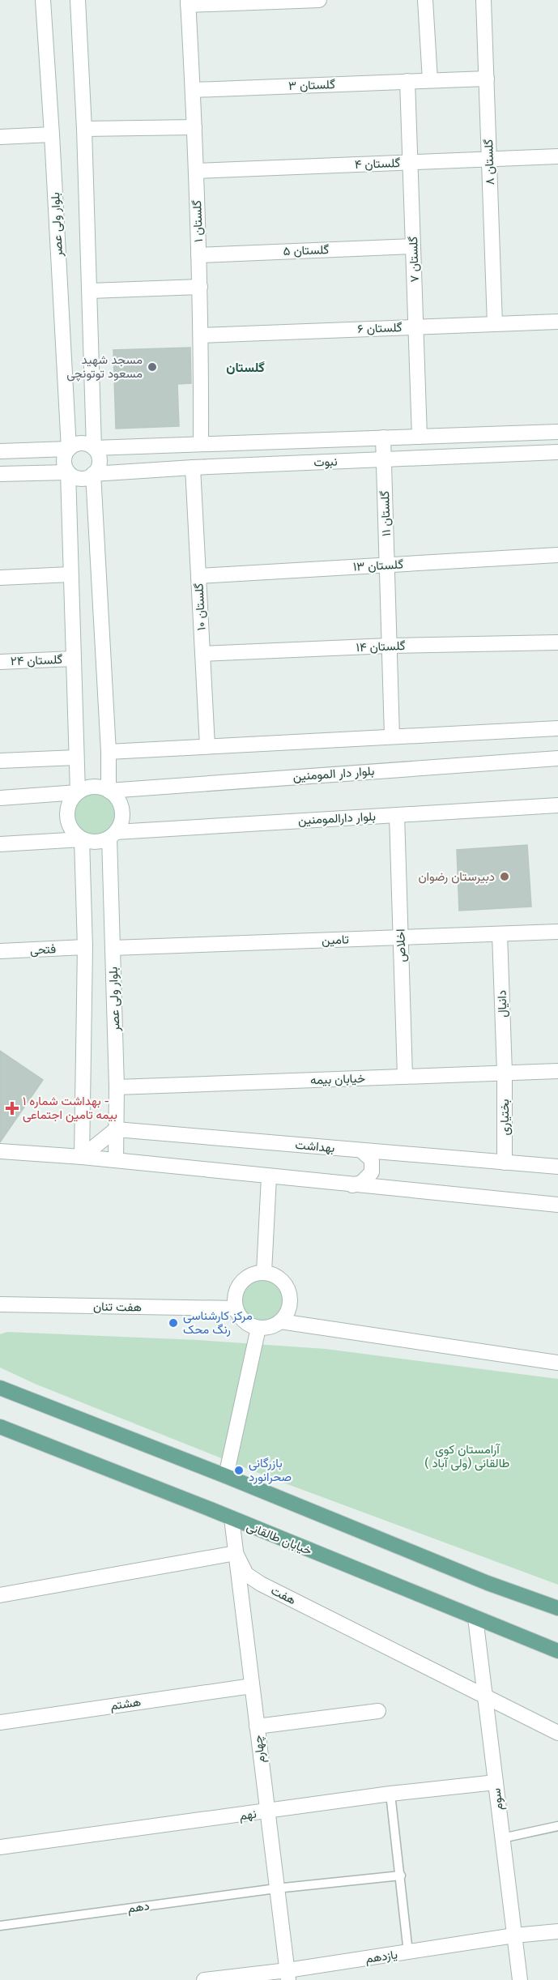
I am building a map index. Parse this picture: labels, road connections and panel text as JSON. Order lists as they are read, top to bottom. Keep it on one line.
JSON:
{"streets":{"main road":["خیابان طالقانی"],"street":["گلستان ۳","گلستان ۸","گلستان ۴","گلستان ۱","بلوار ولی عصر","گلستان ۵","گلستان ۷","گلستان ۶","نبوت","گلستان ۱۱","گلستان ۱۳","گلستان ۱۰","گلستان ۱۴","گلستان ۲۴","بلوار دار المومنین","بلوار دارالمومنین","تامین","اخلاص","فتحی","دانیال","خیابان بیمه","بختیاری","بهداشت","هفت تنان","هفت","هشتم","چهارم","سوم","نهم","یازدهم"],"lane":["دهم"]},"crossings":[["گلستان ۳","گلستان ۸"],["گلستان ۳","گلستان ۱"],["گلستان ۳","گلستان ۷"],["گلستان ۸","گلستان ۴"],["گلستان ۸","گلستان ۶"],["گلستان ۴","گلستان ۱"],["گلستان ۴","گلستان ۷"],["گلستان ۱","گلستان ۵"],["گلستان ۱","گلستان ۶"],["گلستان ۱","نبوت"],["گلستان ۱","گلستان ۱۰"],["بلوار ولی عصر","نبوت"],["بلوار ولی عصر","بلوار دار المومنین"],["بلوار ولی عصر","بلوار دارالمومنین"],["بلوار ولی عصر","تامین"],["بلوار ولی عصر","خیابان بیمه"],["بلوار ولی عصر","بهداشت"],["گلستان ۵","گلستان ۷"],["گلستان ۷","گلستان ۶"],["گلستان ۷","نبوت"],["نبوت","گلستان ۱۱"],["نبوت","گلستان ۱۰"],["گلستان ۱۱","گلستان ۱۳"],["گلستان ۱۱","گلستان ۱۴"],["گلستان ۱۳","گلستان ۱۰"],["گلستان ۱۰","گلستان ۱۴"],["بلوار دار المومنین","بلوار دارالمومنین"],["بلوار دارالمومنین","اخلاص"],["تامین","اخلاص"],["تامین","دانیال"],["اخلاص","خیابان بیمه"],["دانیال","خیابان بیمه"],["دانیال","بختیاری"],["خیابان بیمه","بختیاری"],["بختیاری","بهداشت"],["خیابان طالقانی","چهارم"],["خیابان طالقانی","سوم"],["هفت","چهارم"],["هفت","سوم"],["هشتم","چهارم"],["چهارم","نهم"],["چهارم","دهم"],["چهارم","یازدهم"],["سوم","نهم"],["سوم","یازدهم"]],"districts":["گلستان"],"parks":["آرامستان کوی طالقانی (ولی آباد )"],"places":{"other":["مسجد شهید مسعود توتونچی","دبیرستان رضوان","مرکز کارشناسی رنگ محک","بازرگانی صحرانورد"],"health":["بهداشت شماره ۱ - بیمه تامین اجتماعی"]}}
